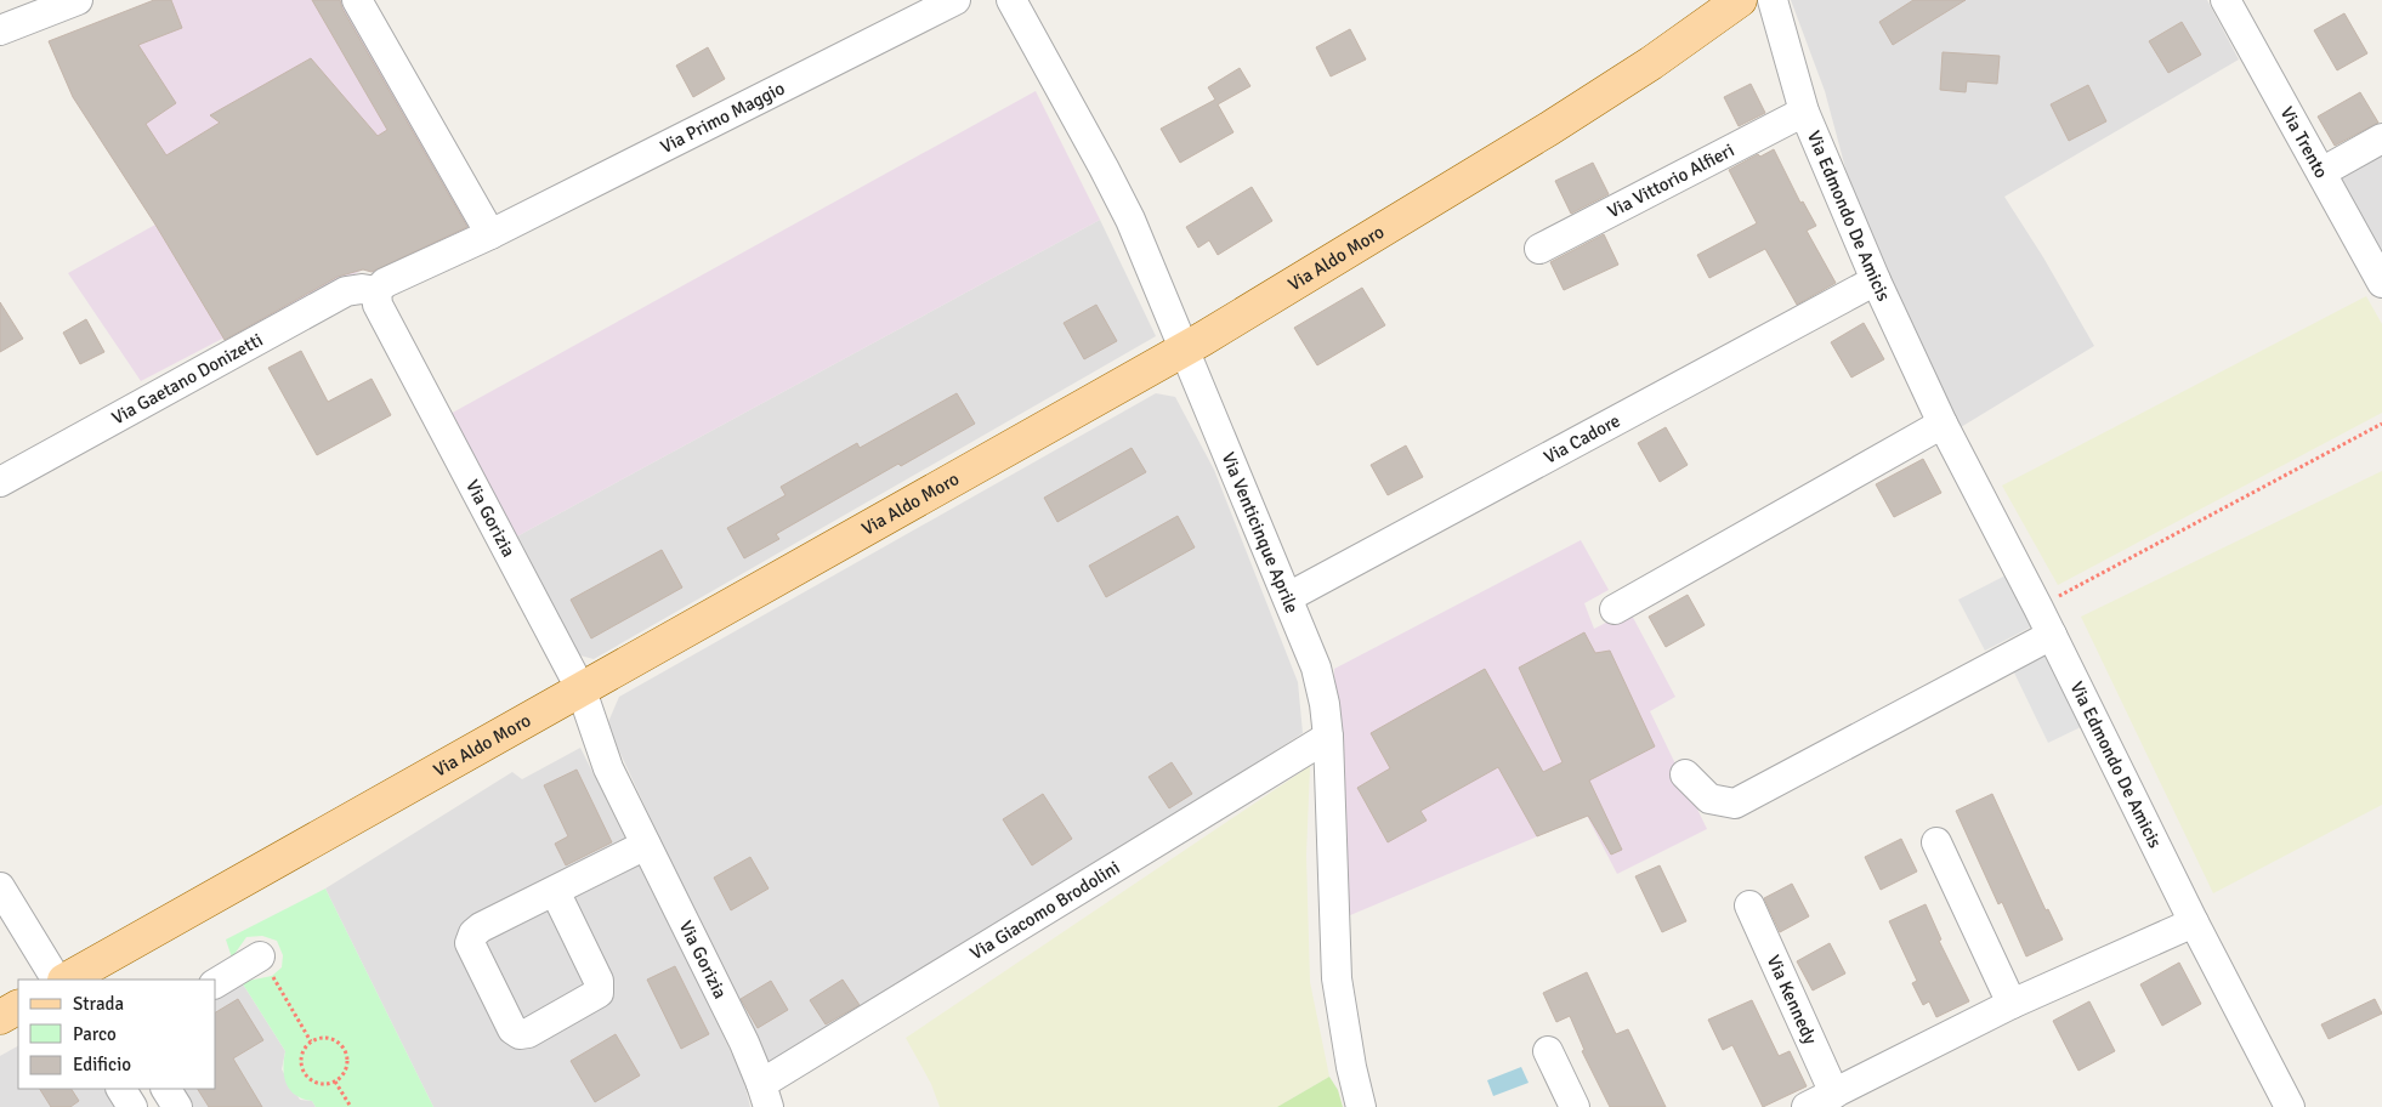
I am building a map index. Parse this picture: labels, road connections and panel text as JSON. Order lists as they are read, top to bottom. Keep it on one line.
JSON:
{"streets":{"main road":["Via Aldo Moro"],"street":["Via Primo Maggio","Via Trento","Via Vittorio Alfieri","Via Edmondo De Amicis","Via Gaetano Donizetti","Via Cadore","Via Gorizia","Via Venticinque Aprile","Via Giacomo Brodolini","Via Kennedy"]},"crossings":[["Via Vittorio Alfieri","Via Edmondo De Amicis"],["Via Edmondo De Amicis","Via Cadore"],["Via Aldo Moro","Via Gorizia"],["Via Aldo Moro","Via Venticinque Aprile"],["Via Gaetano Donizetti","Via Gorizia"],["Via Cadore","Via Venticinque Aprile"],["Via Gorizia","Via Giacomo Brodolini"],["Via Venticinque Aprile","Via Giacomo Brodolini"]],"legend":["Strada","Parco","Edificio"]}
